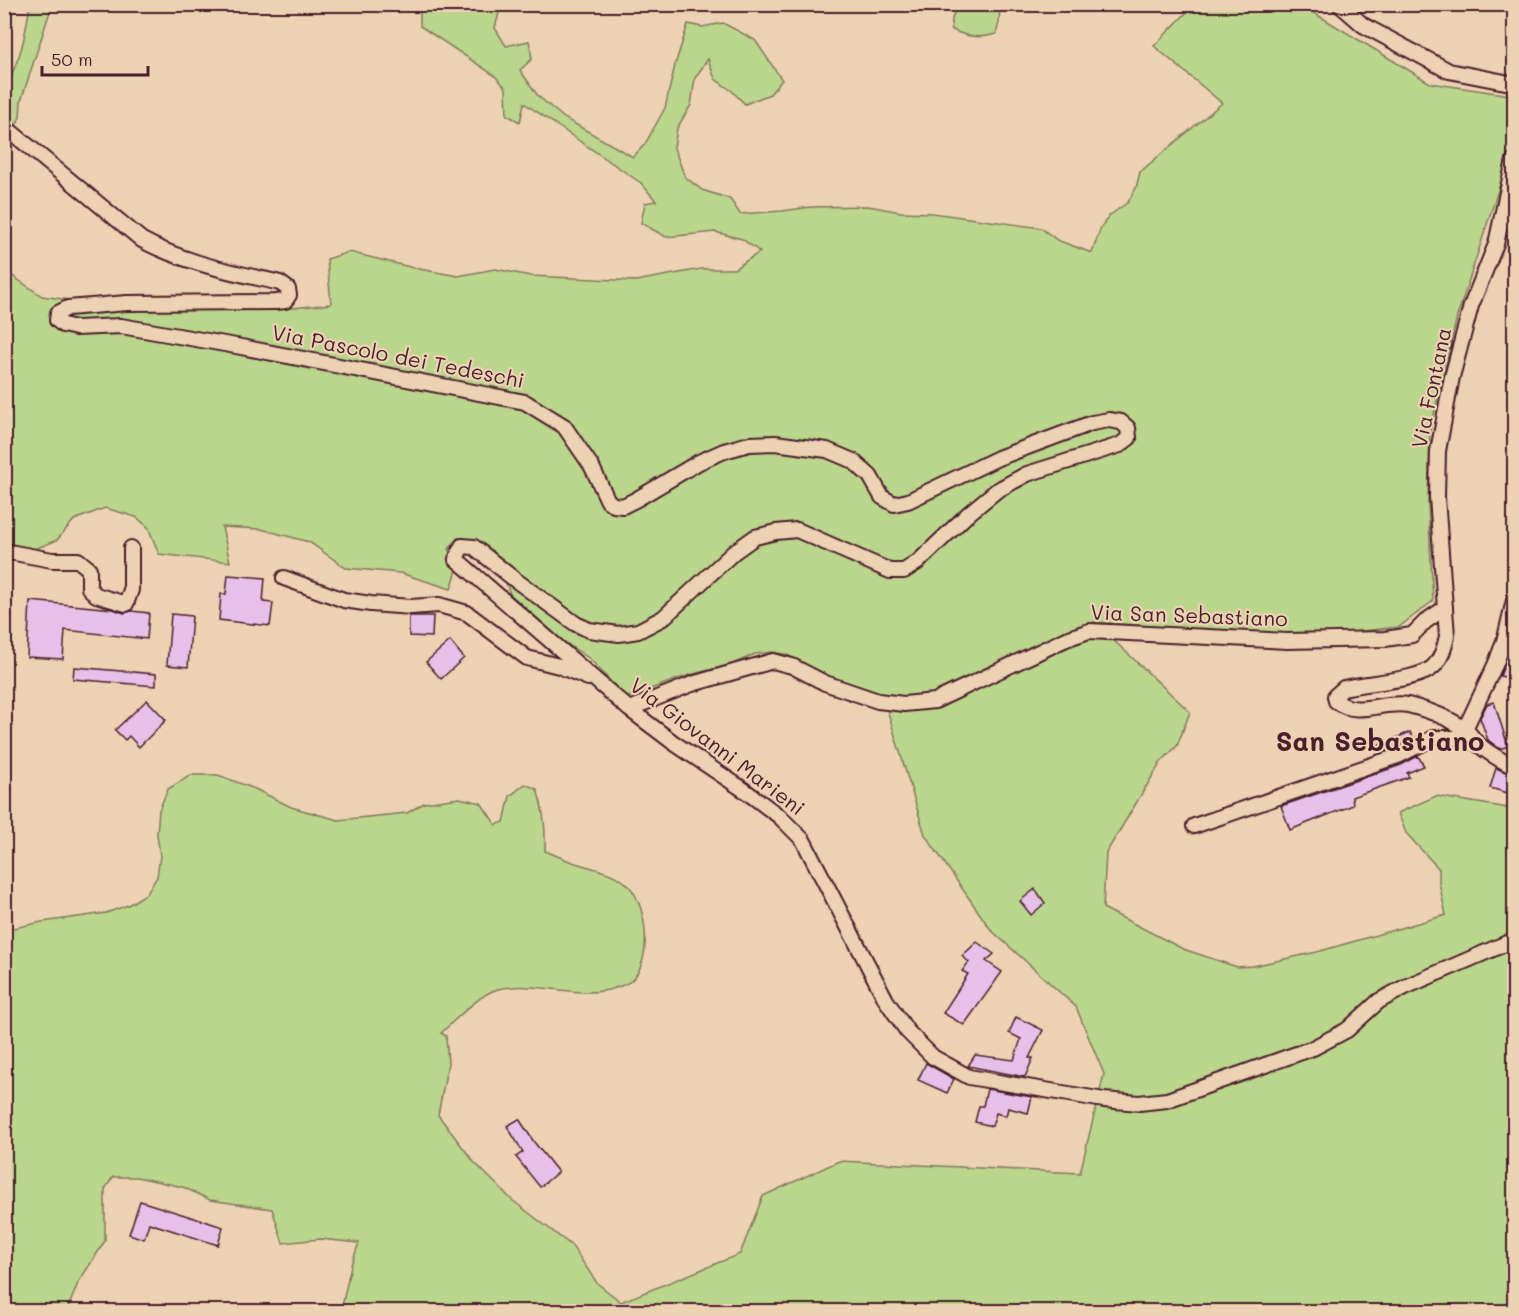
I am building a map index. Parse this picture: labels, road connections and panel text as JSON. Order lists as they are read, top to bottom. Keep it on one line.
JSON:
{"streets":{"street":["Via Pascolo dei Tedeschi","Via Fontana","Via San Sebastiano","Via Giovanni Marieni"]},"crossings":[["Via Pascolo dei Tedeschi","Via Giovanni Marieni"],["Via Fontana","Via San Sebastiano"],["Via San Sebastiano","Via Giovanni Marieni"]],"districts":["San Sebastiano"],"scale_bar":"50 m"}
